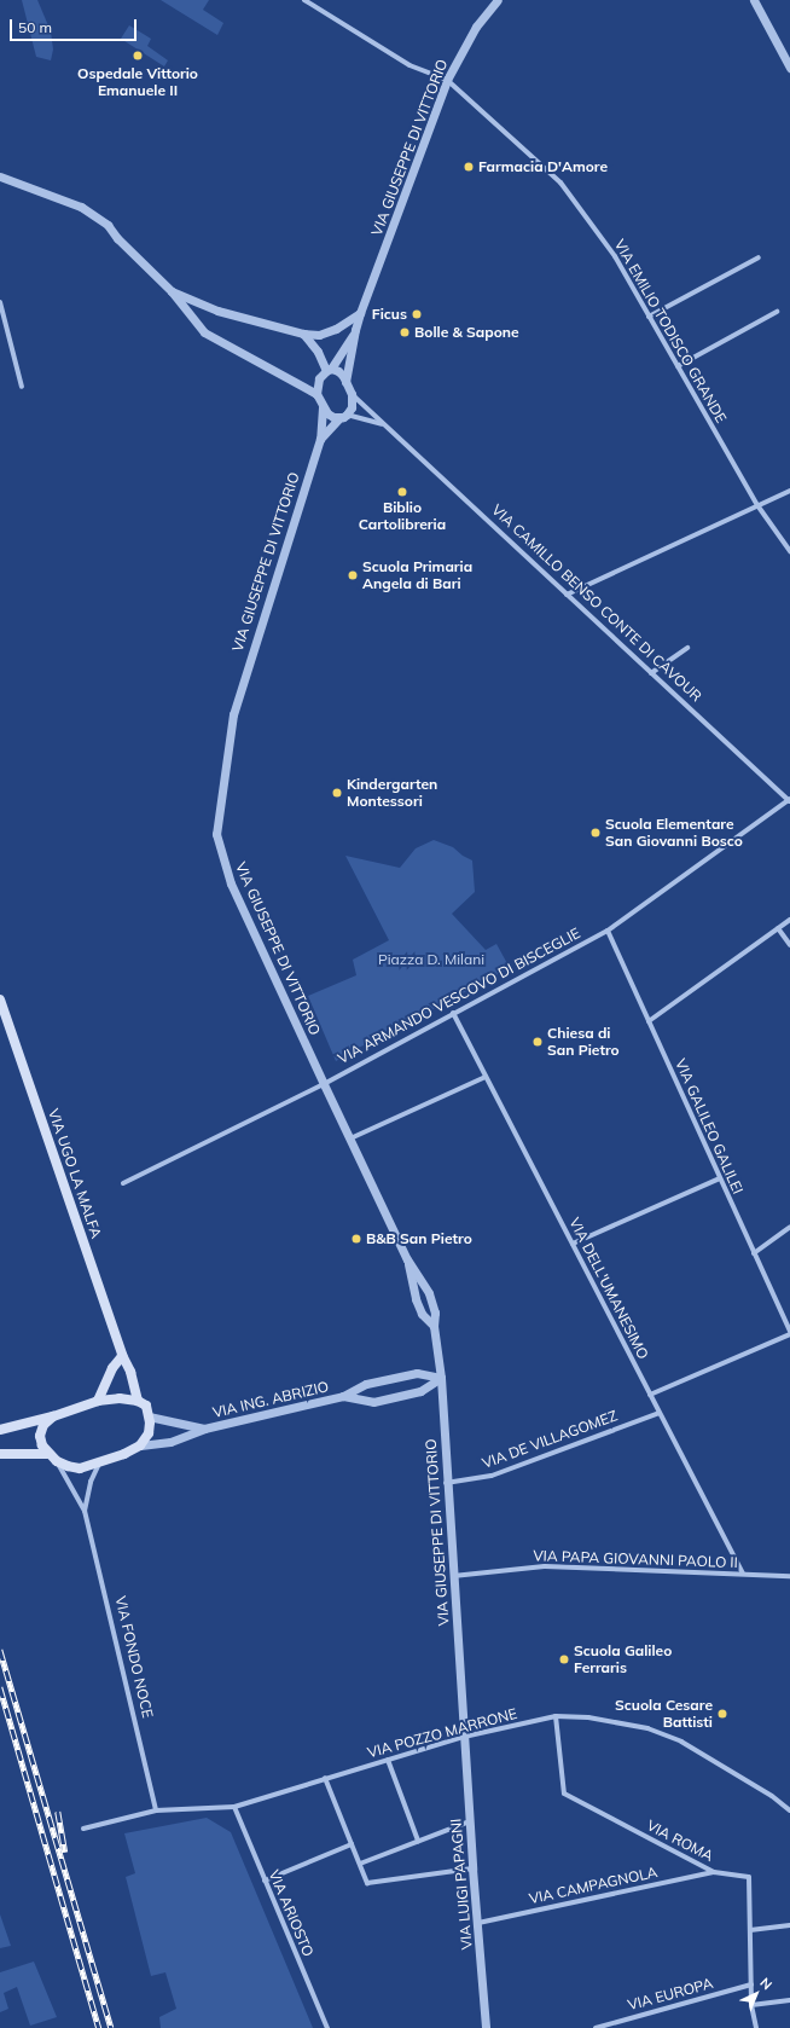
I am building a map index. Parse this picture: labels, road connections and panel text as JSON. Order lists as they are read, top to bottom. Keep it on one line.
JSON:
{"streets":{"main road":["VIA UGO LA MALFA"],"street":["VIA GIUSEPPE DI VITTORIO","VIA EMILIO TODISCO GRANDE","VIA CAMILLO BENSO CONTE DI CAVOUR","VIA ARMANDO VESCOVO DI BISCEGLIE","VIA GALILEO GALILEI","VIA DELL'UMANESIMO","VIA ING. ABRIZIO","VIA DE VILLAGOMEZ","VIA PAPA GIOVANNI PAOLO II","VIA FONDO NOCE","VIA POZZO MARRONE","VIA ROMA","VIA LUIGI PAPAGNI","VIA CAMPAGNOLA","VIA ARIOSTO","VIA EUROPA"]},"crossings":[["VIA GIUSEPPE DI VITTORIO","VIA EMILIO TODISCO GRANDE"],["VIA GIUSEPPE DI VITTORIO","VIA CAMILLO BENSO CONTE DI CAVOUR"],["VIA GIUSEPPE DI VITTORIO","VIA ARMANDO VESCOVO DI BISCEGLIE"],["VIA GIUSEPPE DI VITTORIO","VIA ING. ABRIZIO"],["VIA GIUSEPPE DI VITTORIO","VIA DE VILLAGOMEZ"],["VIA GIUSEPPE DI VITTORIO","VIA PAPA GIOVANNI PAOLO II"],["VIA GIUSEPPE DI VITTORIO","VIA POZZO MARRONE"],["VIA GIUSEPPE DI VITTORIO","VIA LUIGI PAPAGNI"],["VIA CAMILLO BENSO CONTE DI CAVOUR","VIA ARMANDO VESCOVO DI BISCEGLIE"],["VIA ARMANDO VESCOVO DI BISCEGLIE","VIA GALILEO GALILEI"],["VIA ARMANDO VESCOVO DI BISCEGLIE","VIA DELL'UMANESIMO"],["VIA DELL'UMANESIMO","VIA DE VILLAGOMEZ"],["VIA DELL'UMANESIMO","VIA PAPA GIOVANNI PAOLO II"],["VIA FONDO NOCE","VIA POZZO MARRONE"],["VIA POZZO MARRONE","VIA ROMA"],["VIA POZZO MARRONE","VIA LUIGI PAPAGNI"],["VIA POZZO MARRONE","VIA ARIOSTO"],["VIA ROMA","VIA CAMPAGNOLA"],["VIA ROMA","VIA EUROPA"],["VIA LUIGI PAPAGNI","VIA CAMPAGNOLA"]],"parks":["Piazza D. Milani"],"places":["Ospedale Vittorio Emanuele II","Farmacia D'Amore","Ficus","Bolle & Sapone","Biblio Cartolibreria","Scuola Primaria Angela di Bari","Kindergarten Montessori","Scuola Elementare San Giovanni Bosco","Chiesa di San Pietro","B&B San Pietro","Scuola Galileo Ferraris","Scuola Cesare Battisti"],"scale_bar":"50 m","north":"top right"}
